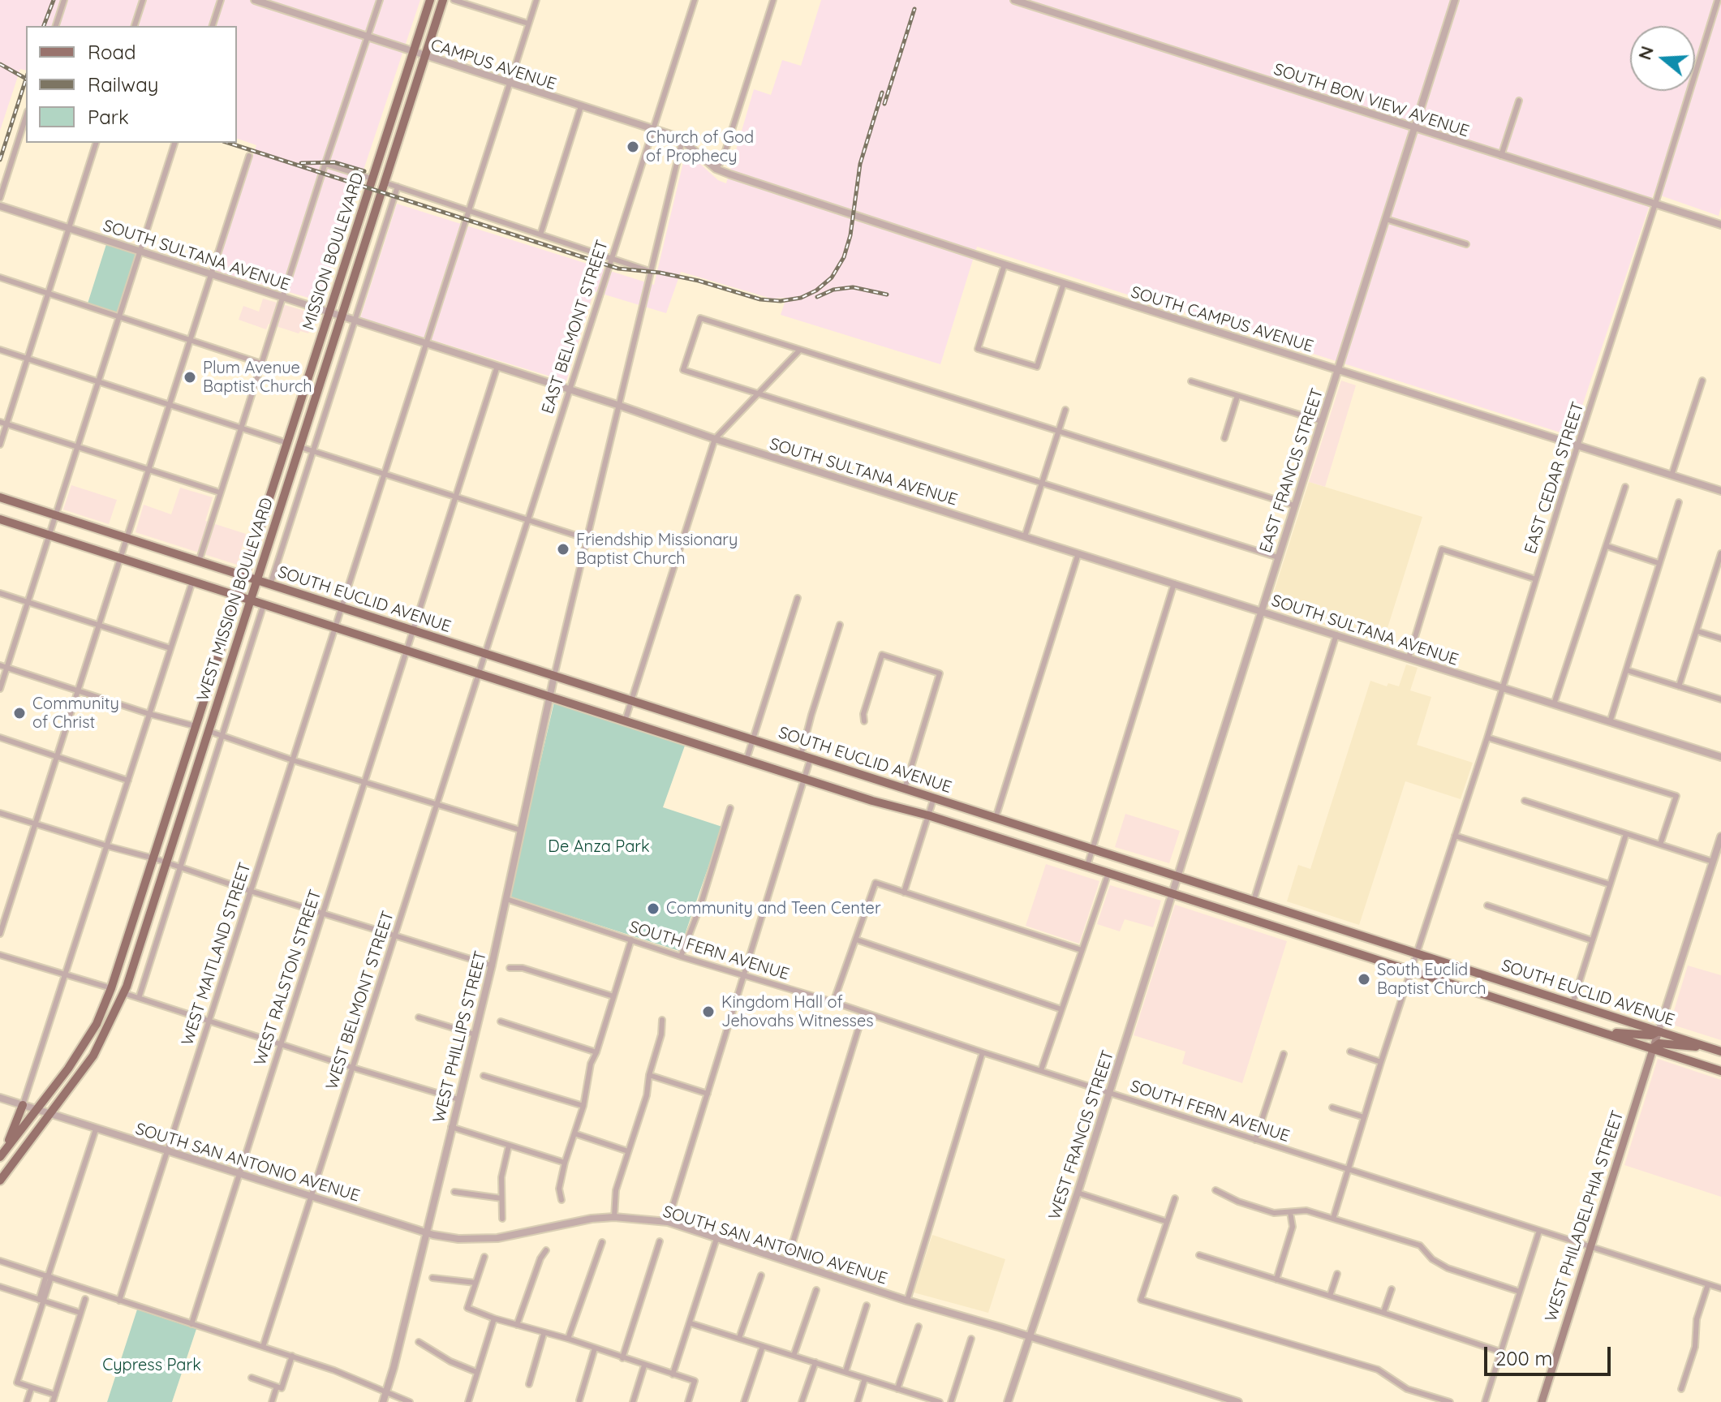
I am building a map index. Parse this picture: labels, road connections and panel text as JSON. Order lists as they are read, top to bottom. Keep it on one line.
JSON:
{"streets":{"main road":["MISSION BOULEVARD","WEST MISSION BOULEVARD","SOUTH EUCLID AVENUE","WEST PHILADELPHIA STREET"],"street":["CAMPUS AVENUE","SOUTH BON VIEW AVENUE","SOUTH SULTANA AVENUE","SOUTH CAMPUS AVENUE","EAST BELMONT STREET","EAST FRANCIS STREET","EAST CEDAR STREET","SOUTH FERN AVENUE","WEST MAITLAND STREET","WEST RALSTON STREET","WEST BELMONT STREET","WEST PHILLIPS STREET","WEST FRANCIS STREET","SOUTH SAN ANTONIO AVENUE"]},"crossings":[["CAMPUS AVENUE","MISSION BOULEVARD"],["CAMPUS AVENUE","SOUTH CAMPUS AVENUE"],["CAMPUS AVENUE","EAST BELMONT STREET"],["CAMPUS AVENUE","WEST MISSION BOULEVARD"],["CAMPUS AVENUE","WEST MAITLAND STREET"],["SOUTH BON VIEW AVENUE","EAST FRANCIS STREET"],["SOUTH BON VIEW AVENUE","EAST CEDAR STREET"],["MISSION BOULEVARD","SOUTH SULTANA AVENUE"],["MISSION BOULEVARD","WEST MISSION BOULEVARD"],["MISSION BOULEVARD","SOUTH EUCLID AVENUE"],["SOUTH SULTANA AVENUE","EAST BELMONT STREET"],["SOUTH SULTANA AVENUE","EAST FRANCIS STREET"],["SOUTH SULTANA AVENUE","EAST CEDAR STREET"],["SOUTH SULTANA AVENUE","WEST MISSION BOULEVARD"],["SOUTH SULTANA AVENUE","WEST MAITLAND STREET"],["SOUTH SULTANA AVENUE","WEST RALSTON STREET"],["SOUTH CAMPUS AVENUE","EAST FRANCIS STREET"],["SOUTH CAMPUS AVENUE","EAST CEDAR STREET"],["EAST BELMONT STREET","SOUTH EUCLID AVENUE"],["EAST BELMONT STREET","WEST BELMONT STREET"],["EAST FRANCIS STREET","SOUTH EUCLID AVENUE"],["EAST FRANCIS STREET","WEST FRANCIS STREET"],["EAST CEDAR STREET","SOUTH EUCLID AVENUE"],["EAST CEDAR STREET","SOUTH FERN AVENUE"],["WEST MISSION BOULEVARD","SOUTH EUCLID AVENUE"],["WEST MISSION BOULEVARD","SOUTH SAN ANTONIO AVENUE"],["SOUTH EUCLID AVENUE","WEST MAITLAND STREET"],["SOUTH EUCLID AVENUE","WEST RALSTON STREET"],["SOUTH EUCLID AVENUE","WEST BELMONT STREET"],["SOUTH EUCLID AVENUE","WEST PHILLIPS STREET"],["SOUTH EUCLID AVENUE","WEST FRANCIS STREET"],["SOUTH EUCLID AVENUE","WEST PHILADELPHIA STREET"],["SOUTH FERN AVENUE","WEST PHILLIPS STREET"],["SOUTH FERN AVENUE","WEST FRANCIS STREET"],["SOUTH FERN AVENUE","WEST PHILADELPHIA STREET"],["WEST MAITLAND STREET","SOUTH SAN ANTONIO AVENUE"],["WEST RALSTON STREET","SOUTH SAN ANTONIO AVENUE"],["WEST BELMONT STREET","SOUTH SAN ANTONIO AVENUE"],["WEST PHILLIPS STREET","SOUTH SAN ANTONIO AVENUE"],["WEST FRANCIS STREET","SOUTH SAN ANTONIO AVENUE"]],"parks":["De Anza Park","Cypress Park"],"places":["Church of God of Prophecy","Plum Avenue Baptist Church","Friendship Missionary Baptist Church","Community of Christ","Community and Teen Center","South Euclid Baptist Church","Kingdom Hall of Jehovahs Witnesses"],"legend":["Road","Railway","Park"],"scale_bar":"200 m","north":"left"}
